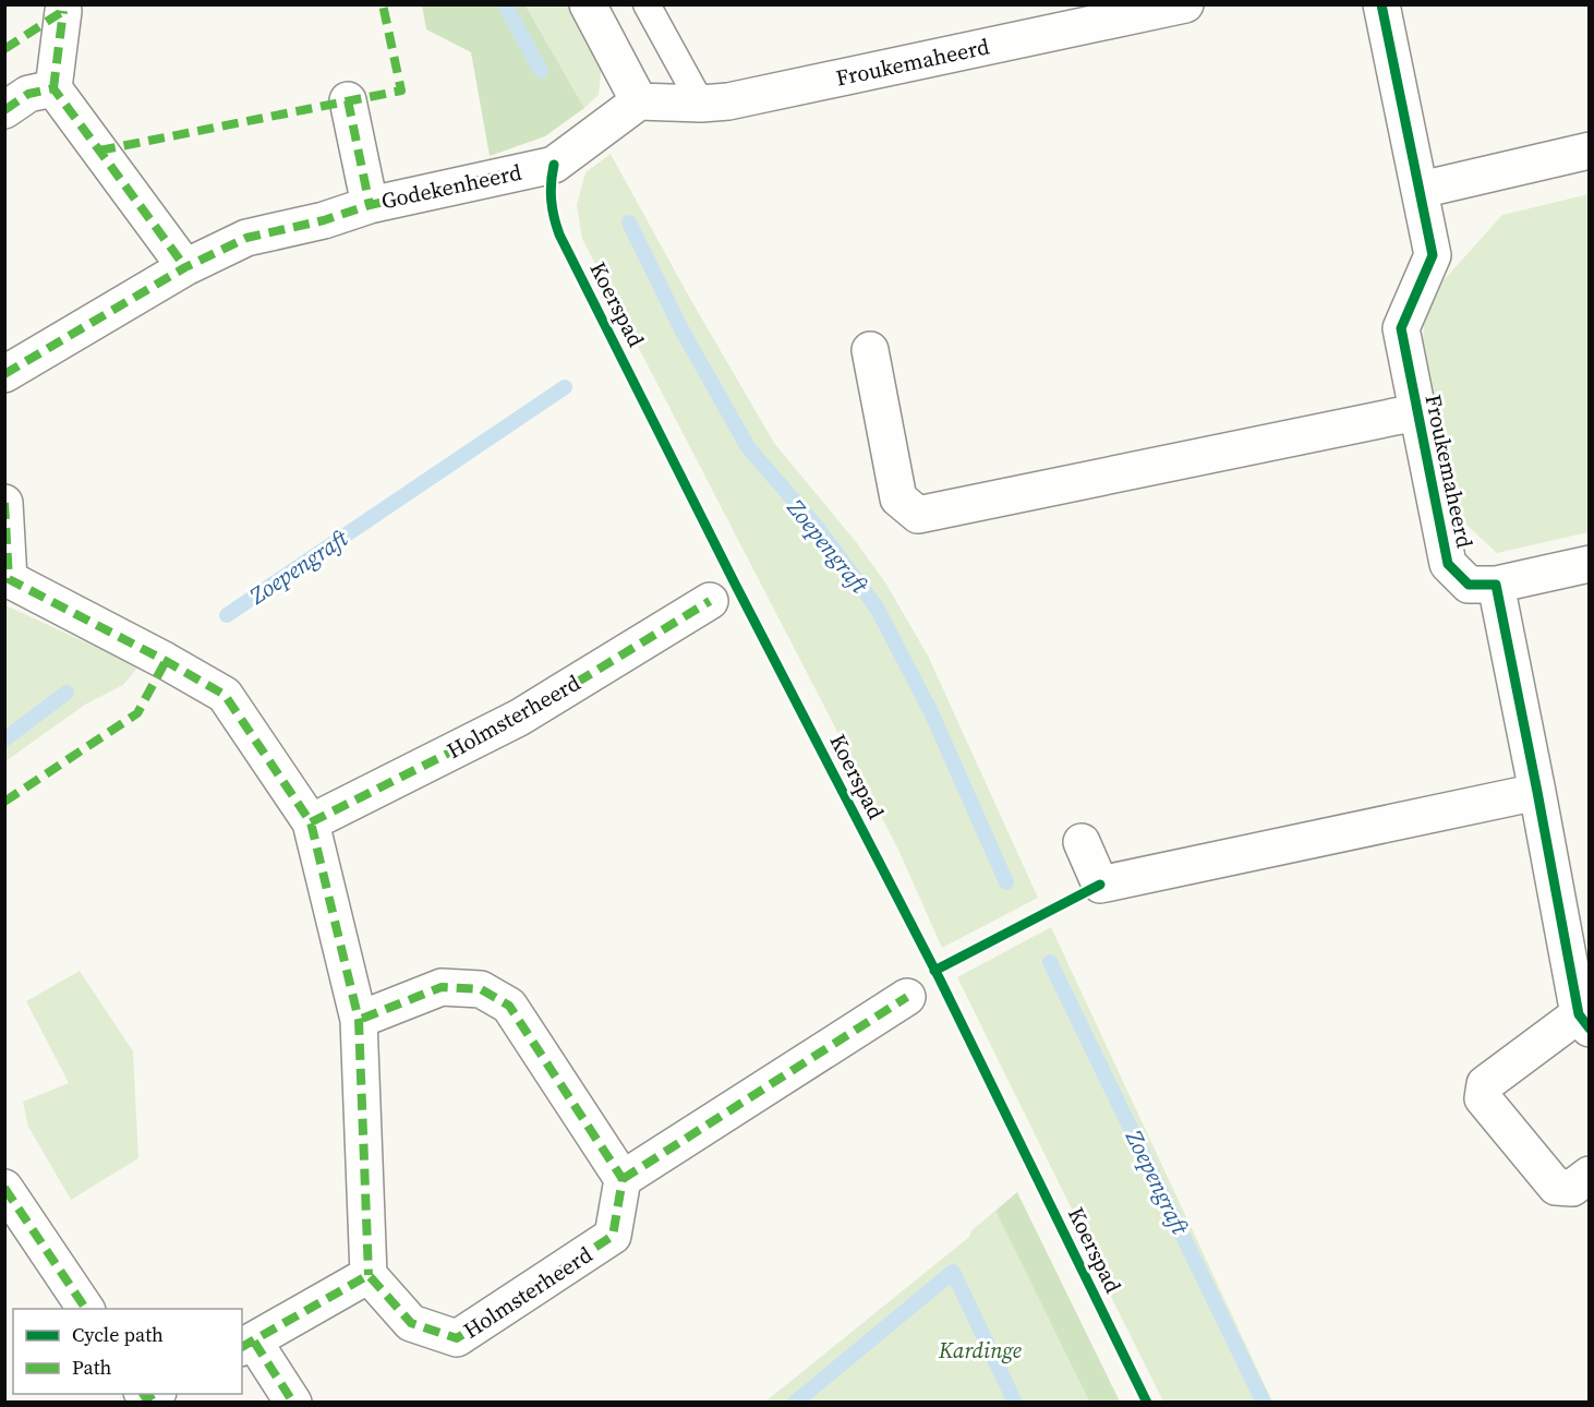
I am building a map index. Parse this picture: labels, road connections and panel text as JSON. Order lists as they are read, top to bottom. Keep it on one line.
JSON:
{"streets":{"street":["Froukemaheerd","Godekenheerd","Holmsterheerd"],"cycle path":["Koerspad"]},"crossings":[["Froukemaheerd","Godekenheerd"]],"water":["Zoepengraft"],"parks":["Kardinge"],"legend":["Cycle path","Path"]}
